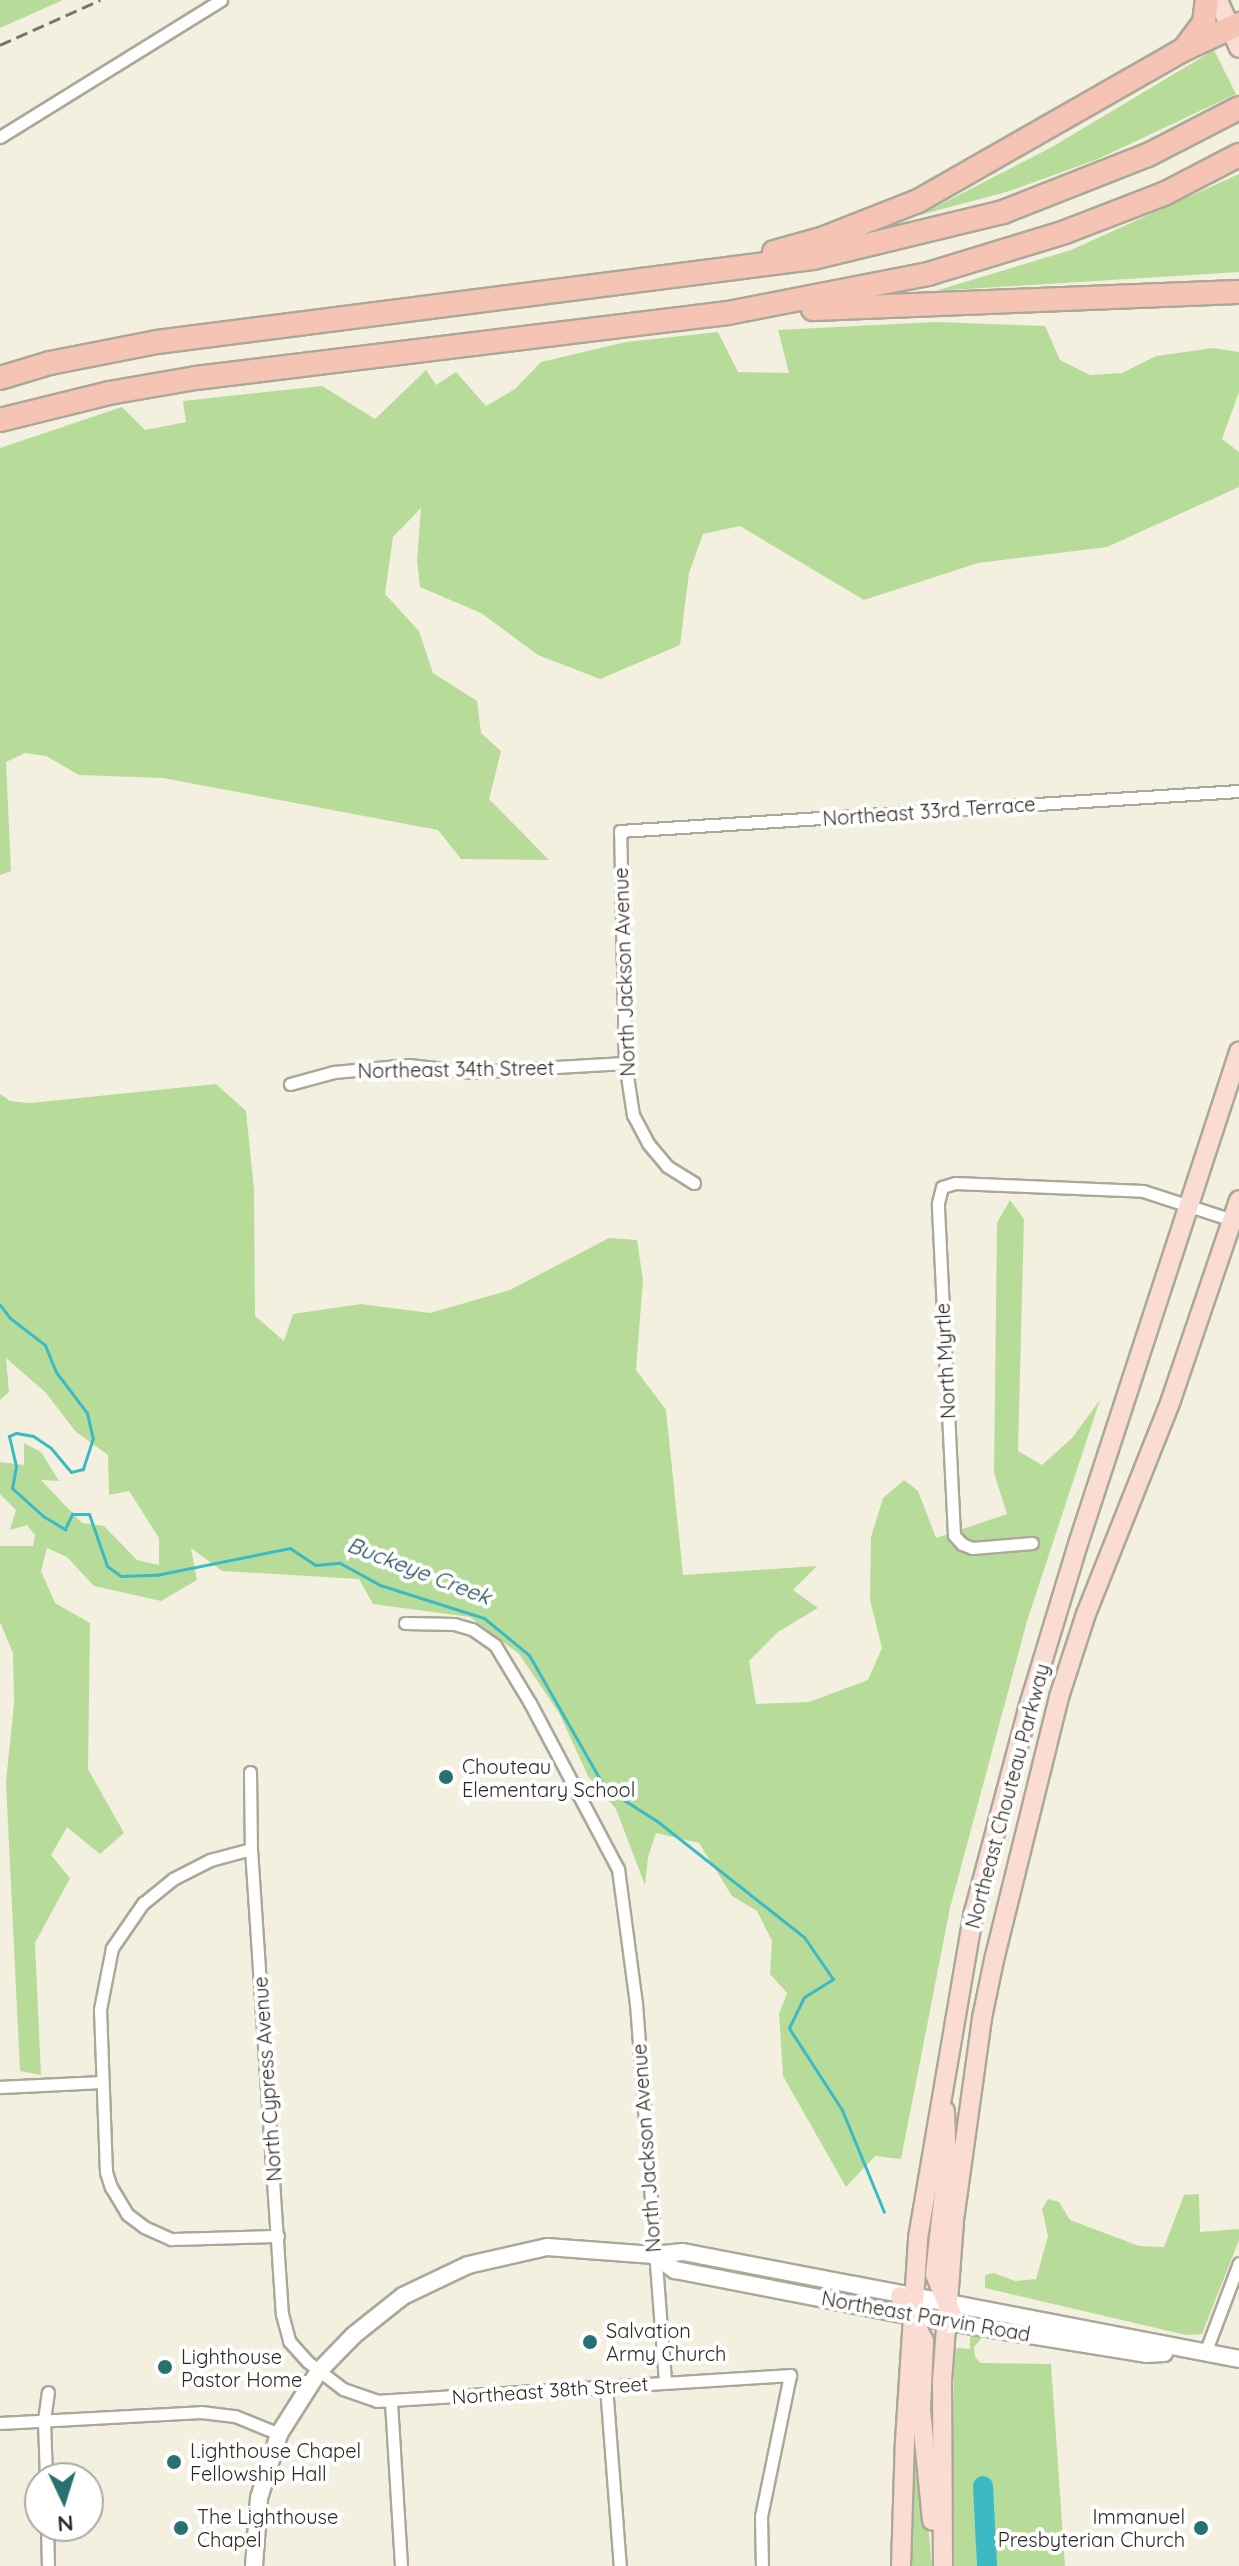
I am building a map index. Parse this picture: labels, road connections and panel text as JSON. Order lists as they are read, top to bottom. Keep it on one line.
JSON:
{"streets":{"main road":["Northeast Chouteau Parkway","Northeast Parvin Road"],"street":["Northeast 33rd Terrace","North Jackson Avenue","Northeast 34th Street","North Myrtle","North Cypress Avenue","Northeast 38th Street"]},"crossings":[["Northeast 33rd Terrace","North Jackson Avenue"],["North Jackson Avenue","Northeast 34th Street"],["North Jackson Avenue","Northeast Parvin Road"],["North Jackson Avenue","Northeast 38th Street"],["North Myrtle","Northeast Chouteau Parkway"],["Northeast Chouteau Parkway","Northeast Parvin Road"],["North Cypress Avenue","Northeast Parvin Road"],["North Cypress Avenue","Northeast 38th Street"],["Northeast Parvin Road","Northeast 38th Street"]],"water":["Buckeye Creek"],"places":["Chouteau Elementary School","Salvation Army Church","Lighthouse Pastor Home","Lighthouse Chapel Fellowship Hall","The Lighthouse Chapel","Immanuel Presbyterian Church"],"north":"bottom"}
